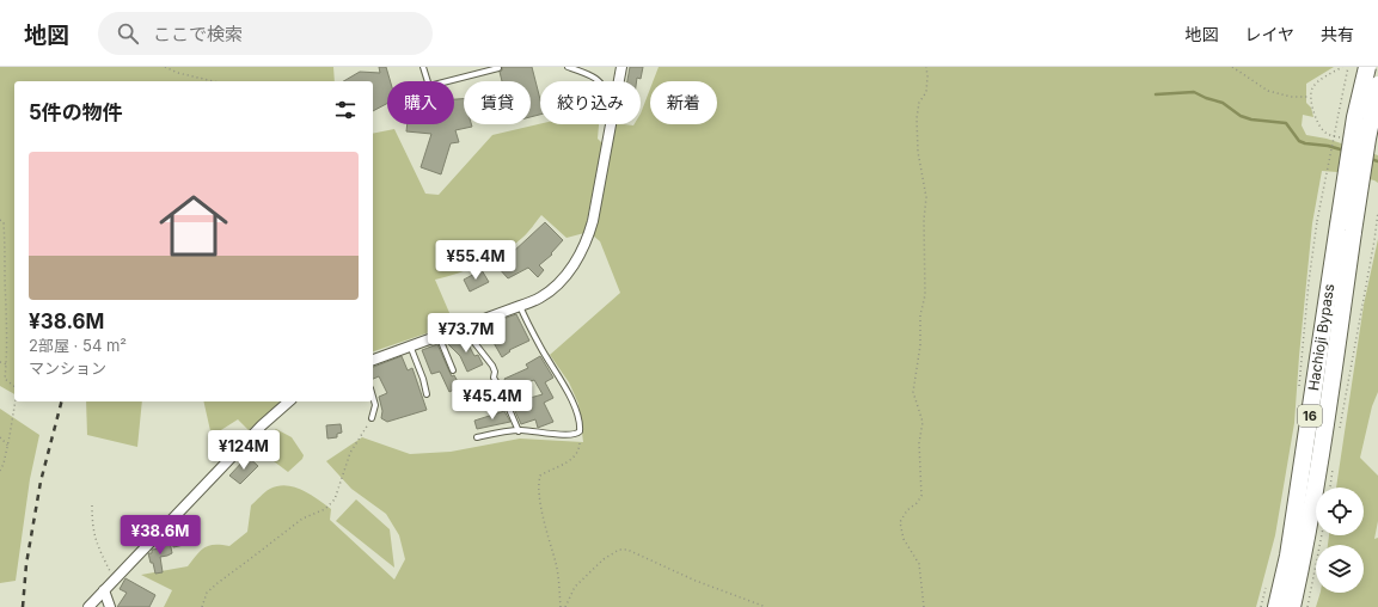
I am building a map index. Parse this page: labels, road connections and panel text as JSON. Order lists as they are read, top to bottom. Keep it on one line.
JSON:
{"streets":{"highway":["Hachioji Bypass","16"]},"crossings":[["Hachioji Bypass","16"]],"page":{"header":"地図","search":"ここで検索","nav":["地図","レイヤ","共有"],"chip":["購入","賃貸","絞り込み","新着"],"heading":"5件の物件","list":[{"name":"¥38.6M","note":"2部屋 · 54 m² · マンション"}],"price":["¥55.4M","¥73.7M","¥45.4M","¥124M","¥38.6M"]}}
